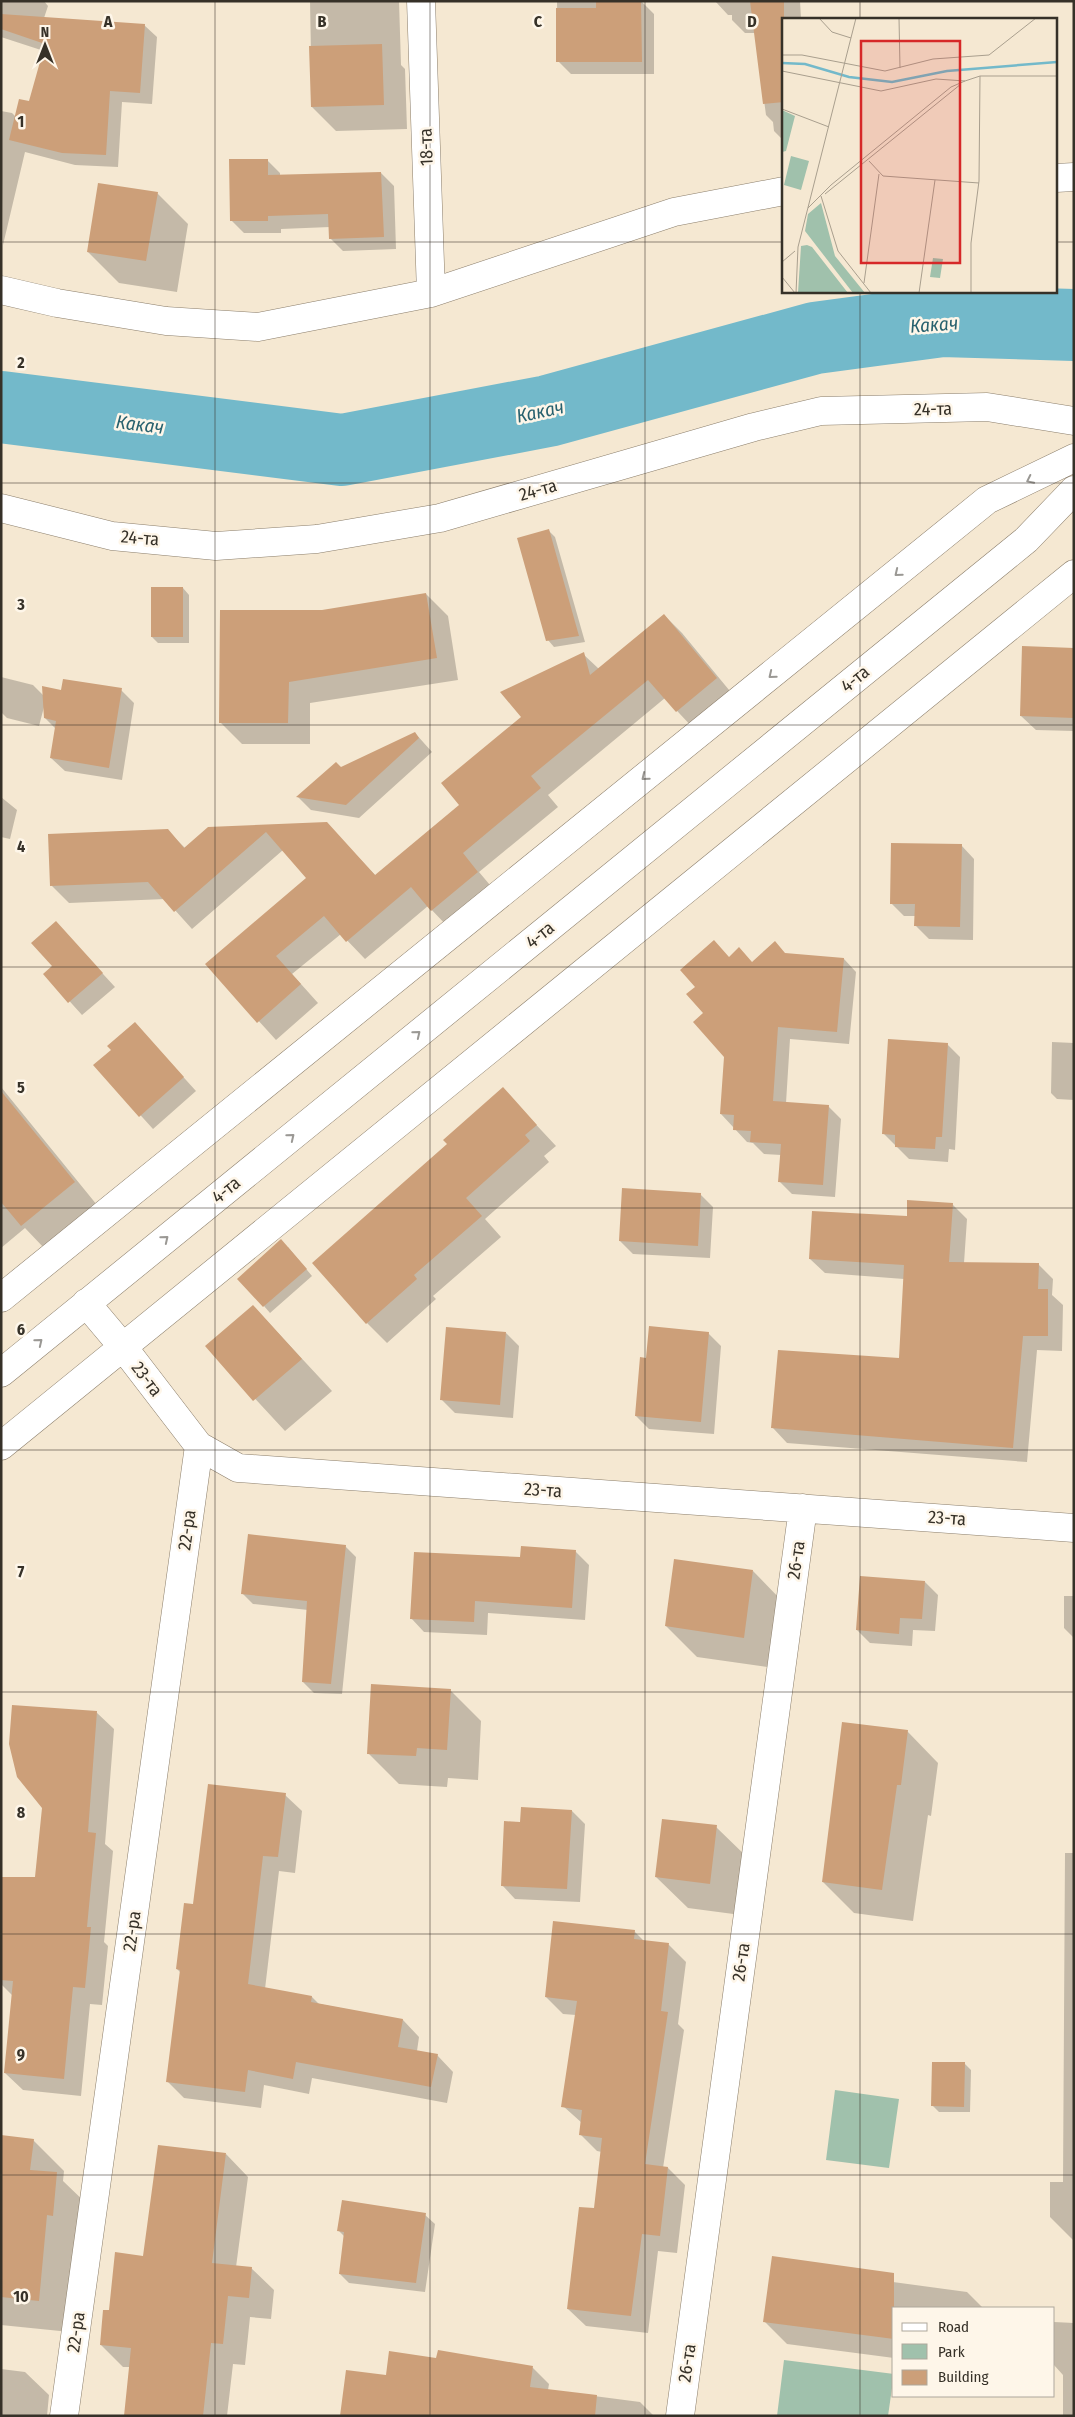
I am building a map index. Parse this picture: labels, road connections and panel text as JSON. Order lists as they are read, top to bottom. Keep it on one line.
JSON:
{"streets":{"street":["18-та","24-та","4-та","23-та","22-ра","26-та"]},"crossings":[["4-та","23-та"],["23-та","22-ра"],["23-та","26-та"]],"water":["Какач"],"legend":["Road","Park","Building"],"north":"top","grid":{"columns":["A","B","C","D"],"rows":["1","2","3","4","5","6","7","8","9","10"]}}
